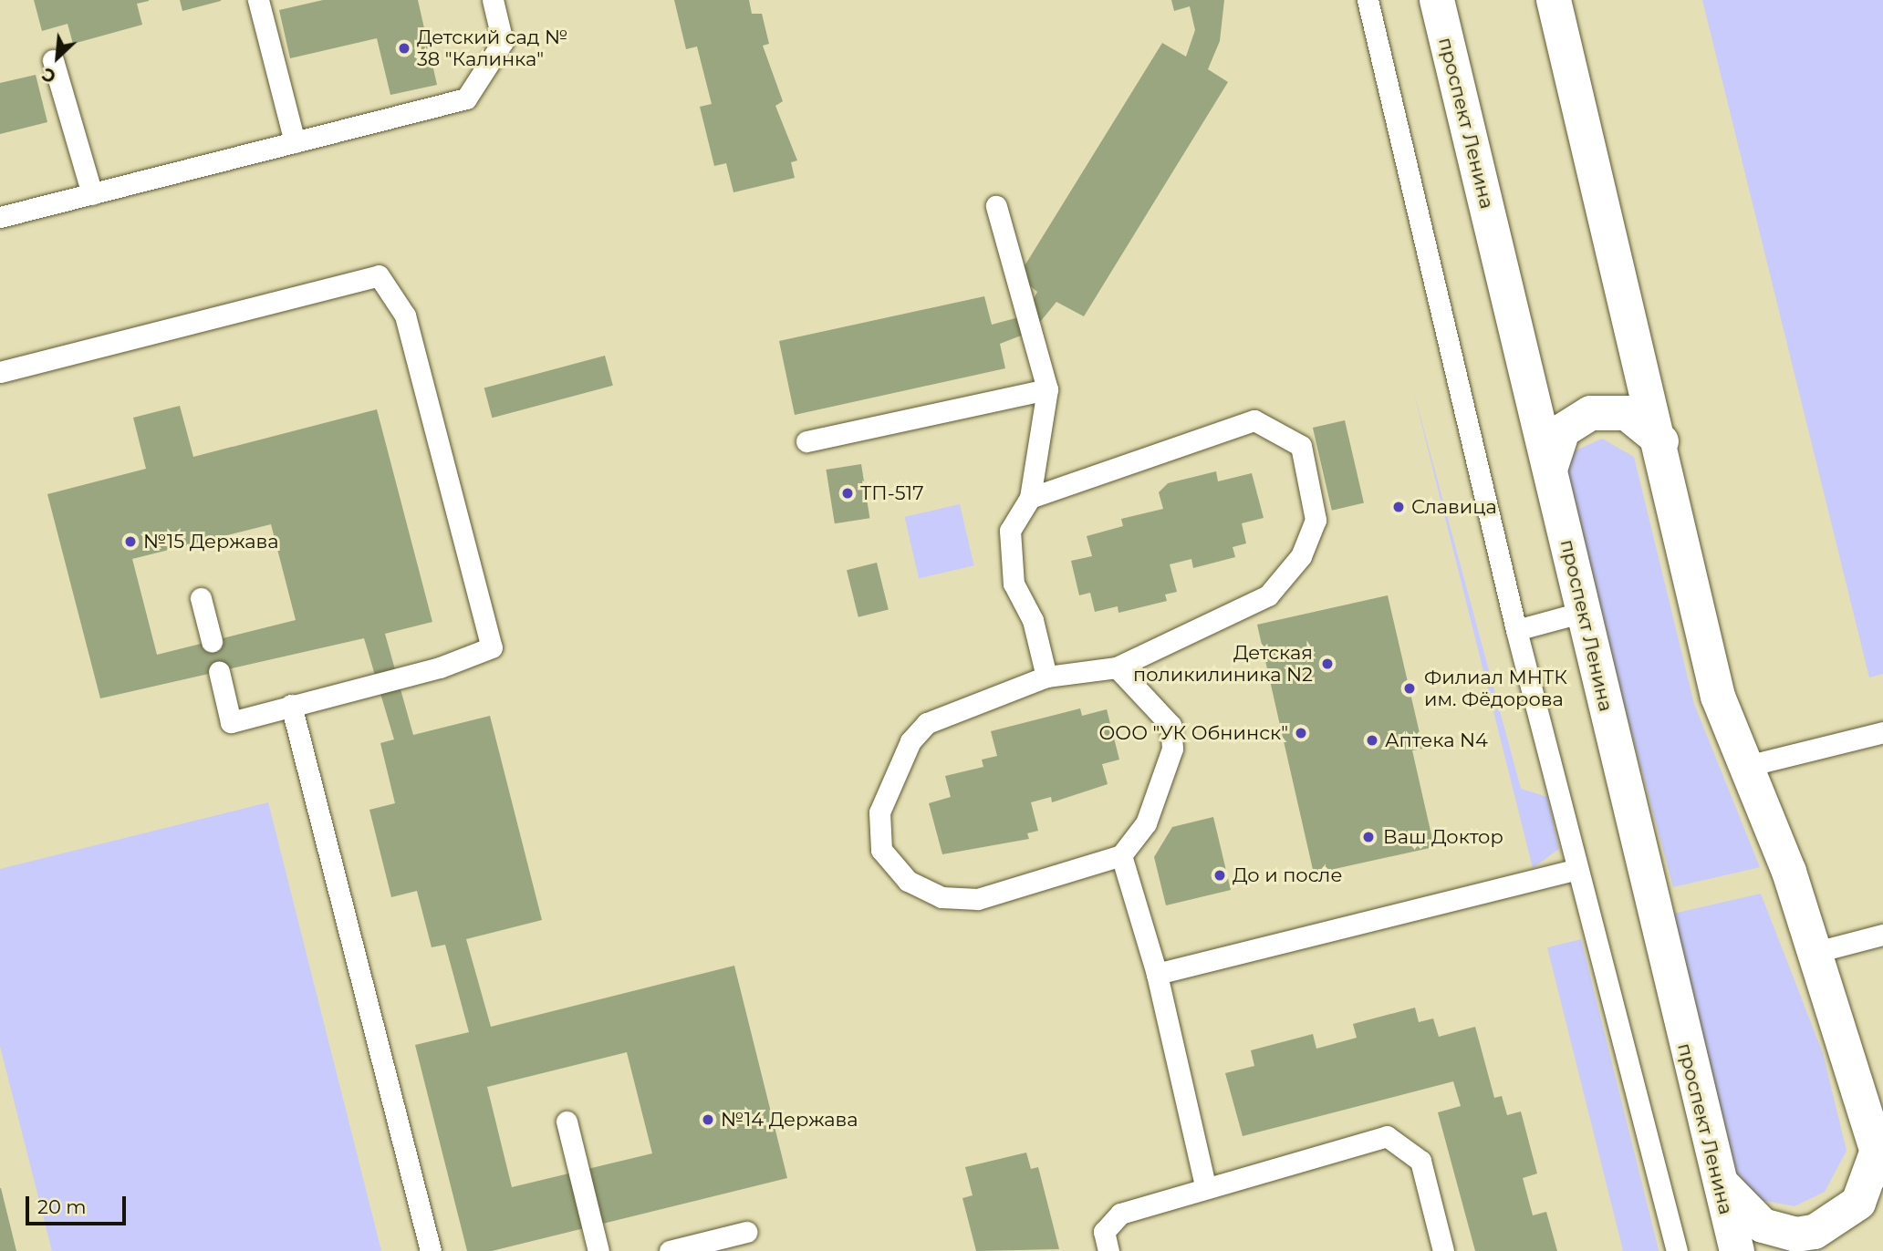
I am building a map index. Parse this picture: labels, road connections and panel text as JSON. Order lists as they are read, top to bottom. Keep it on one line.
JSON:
{"streets":{"main road":["проспект Ленина"]},"places":["Детский сад № 38 \"Калинка\"","ТП-517","Славица","№15 Держава","Детская поликилиника N2","Филиал МНТК им. Фёдорова","ООО \"УК Обнинск\"","Аптека N4","Ваш Доктор","До и после","№14 Держава"],"scale_bar":"20 m","north":"bottom left"}
